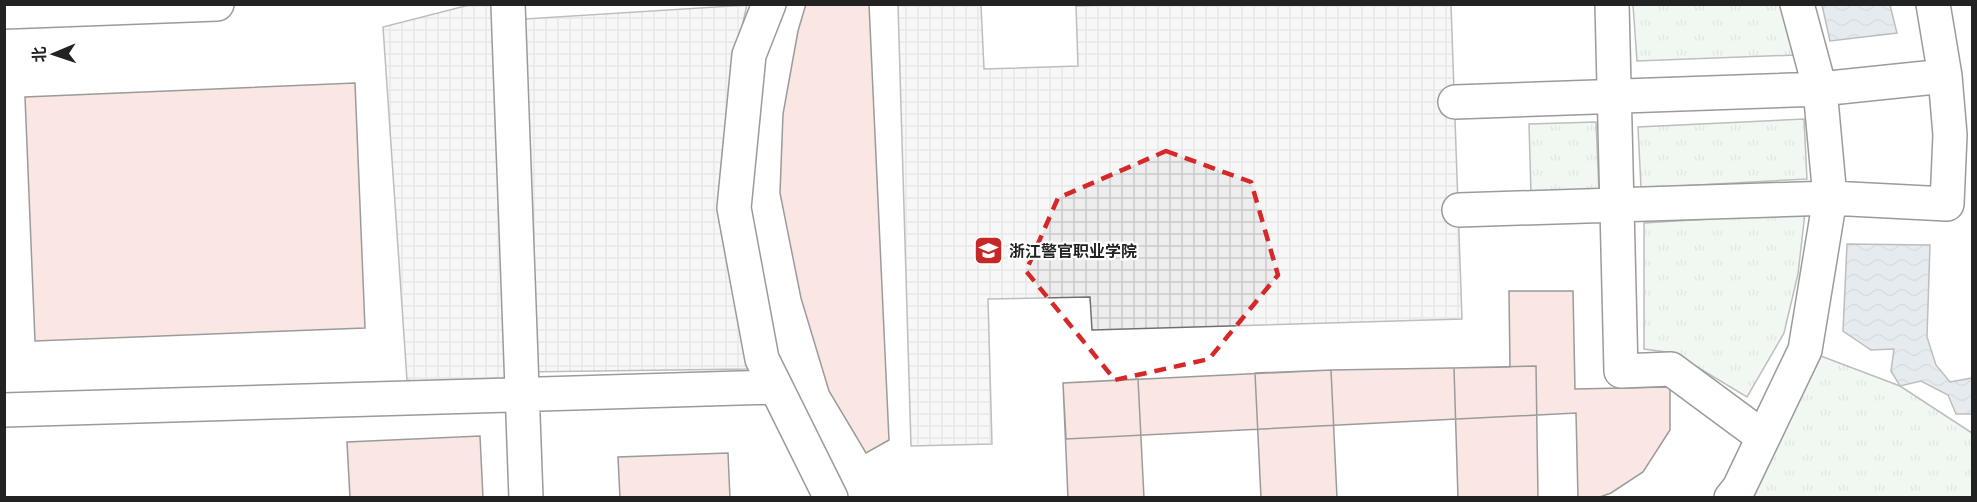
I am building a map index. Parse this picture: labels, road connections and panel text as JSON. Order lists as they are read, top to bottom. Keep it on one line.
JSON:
{"places":{"school or university":["浙江警官职业学院"]},"north":"left"}
